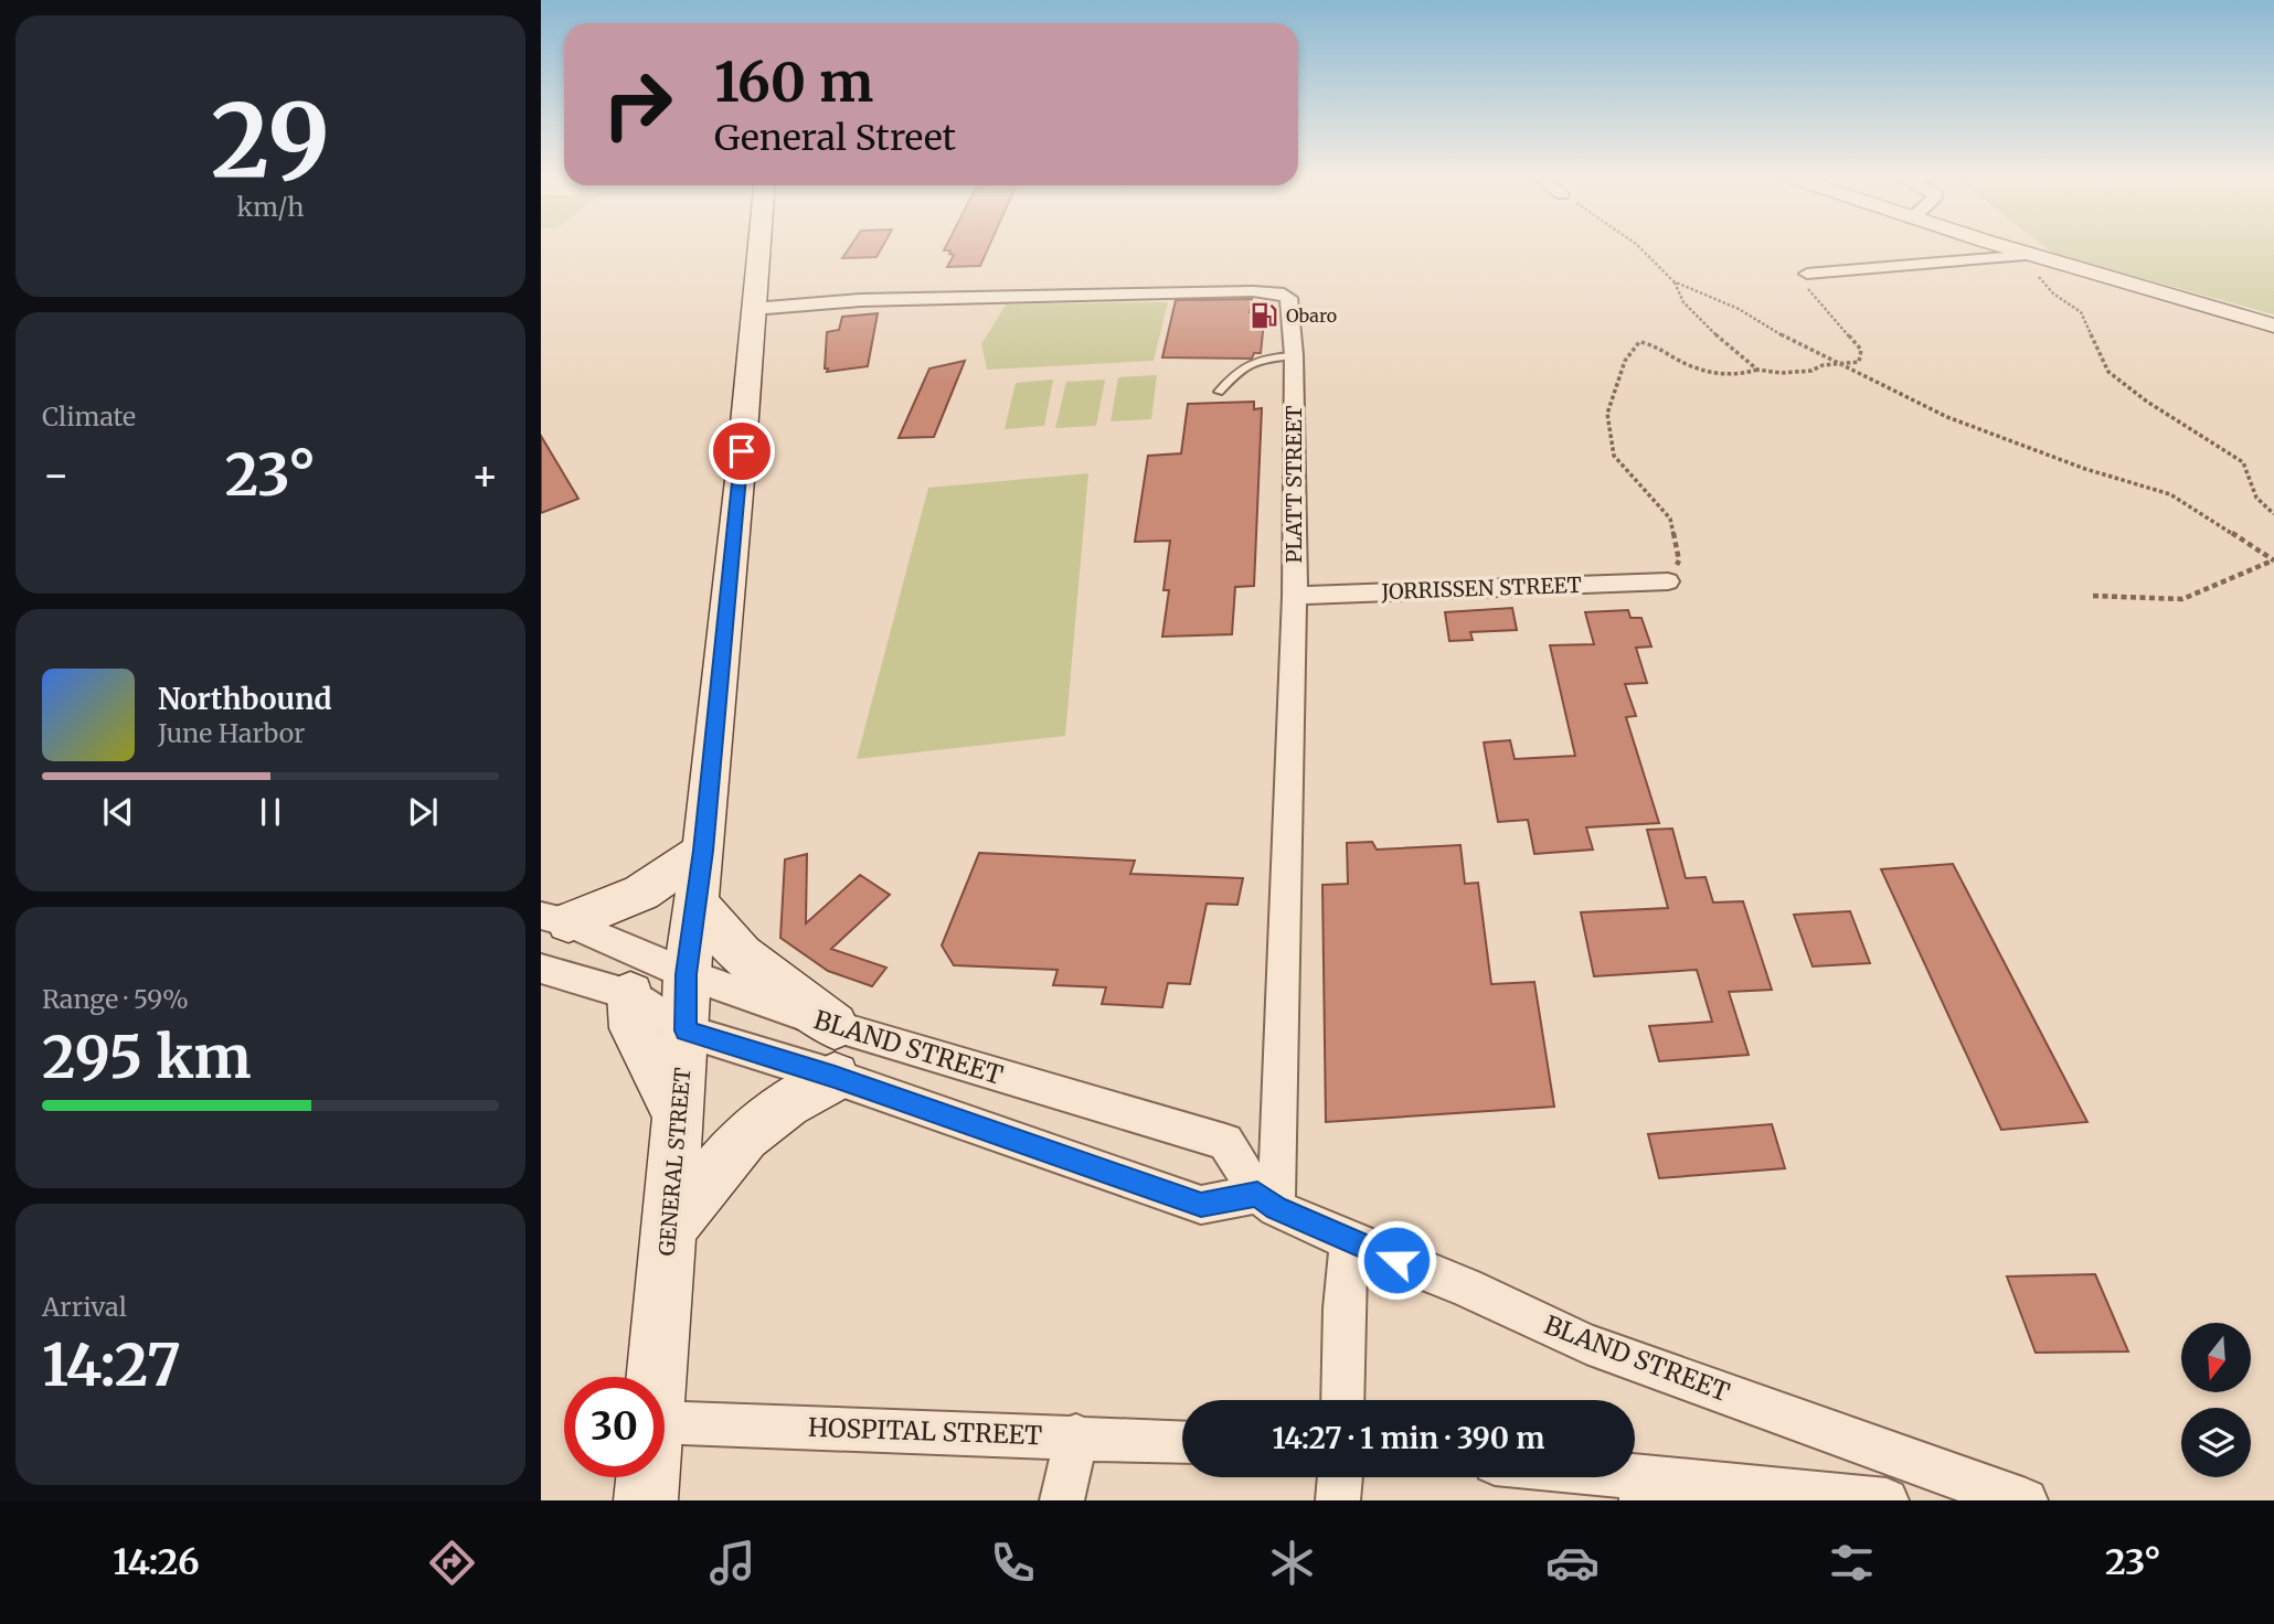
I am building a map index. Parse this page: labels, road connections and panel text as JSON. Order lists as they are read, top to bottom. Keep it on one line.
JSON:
{"streets":{"main road":["GENERAL STREET"],"street":["PLATT STREET","JORRISSEN STREET","BLAND STREET","HOSPITAL STREET"]},"crossings":[["PLATT STREET","JORRISSEN STREET"],["PLATT STREET","BLAND STREET"],["PLATT STREET","GENERAL STREET"],["BLAND STREET","GENERAL STREET"]],"places":{"fuel station":["Obaro"]},"north":"bottom","page":{"tile":[["29","km/h"],"Climate",["Range · 59%","295 km"],["Arrival","14:27"]],"turn":["160 m","General Street"],"heat":["−","23°","+"],"song":["Northbound","June Harbor"],"limit":"30","trip":"14:27 · 1 min · 390 m","tabs":["14:26","23°"]}}
